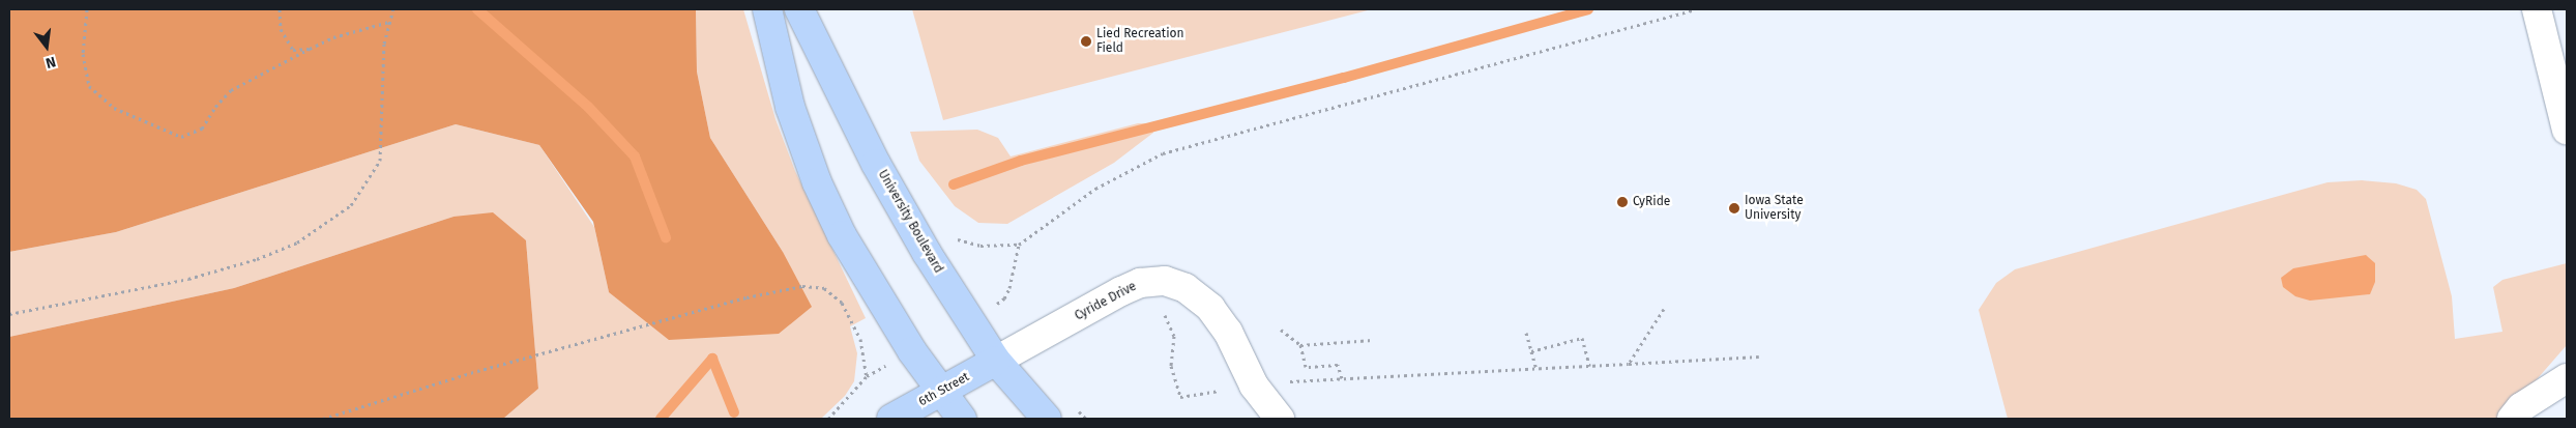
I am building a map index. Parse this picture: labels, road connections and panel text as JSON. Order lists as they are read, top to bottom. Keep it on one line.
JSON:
{"streets":{"main road":["University Boulevard","6th Street"],"street":["Cyride Drive"]},"crossings":[["University Boulevard","Cyride Drive"],["University Boulevard","6th Street"],["Cyride Drive","6th Street"]],"places":["Lied Recreation Field","CyRide","Iowa State University"],"north":"bottom"}
